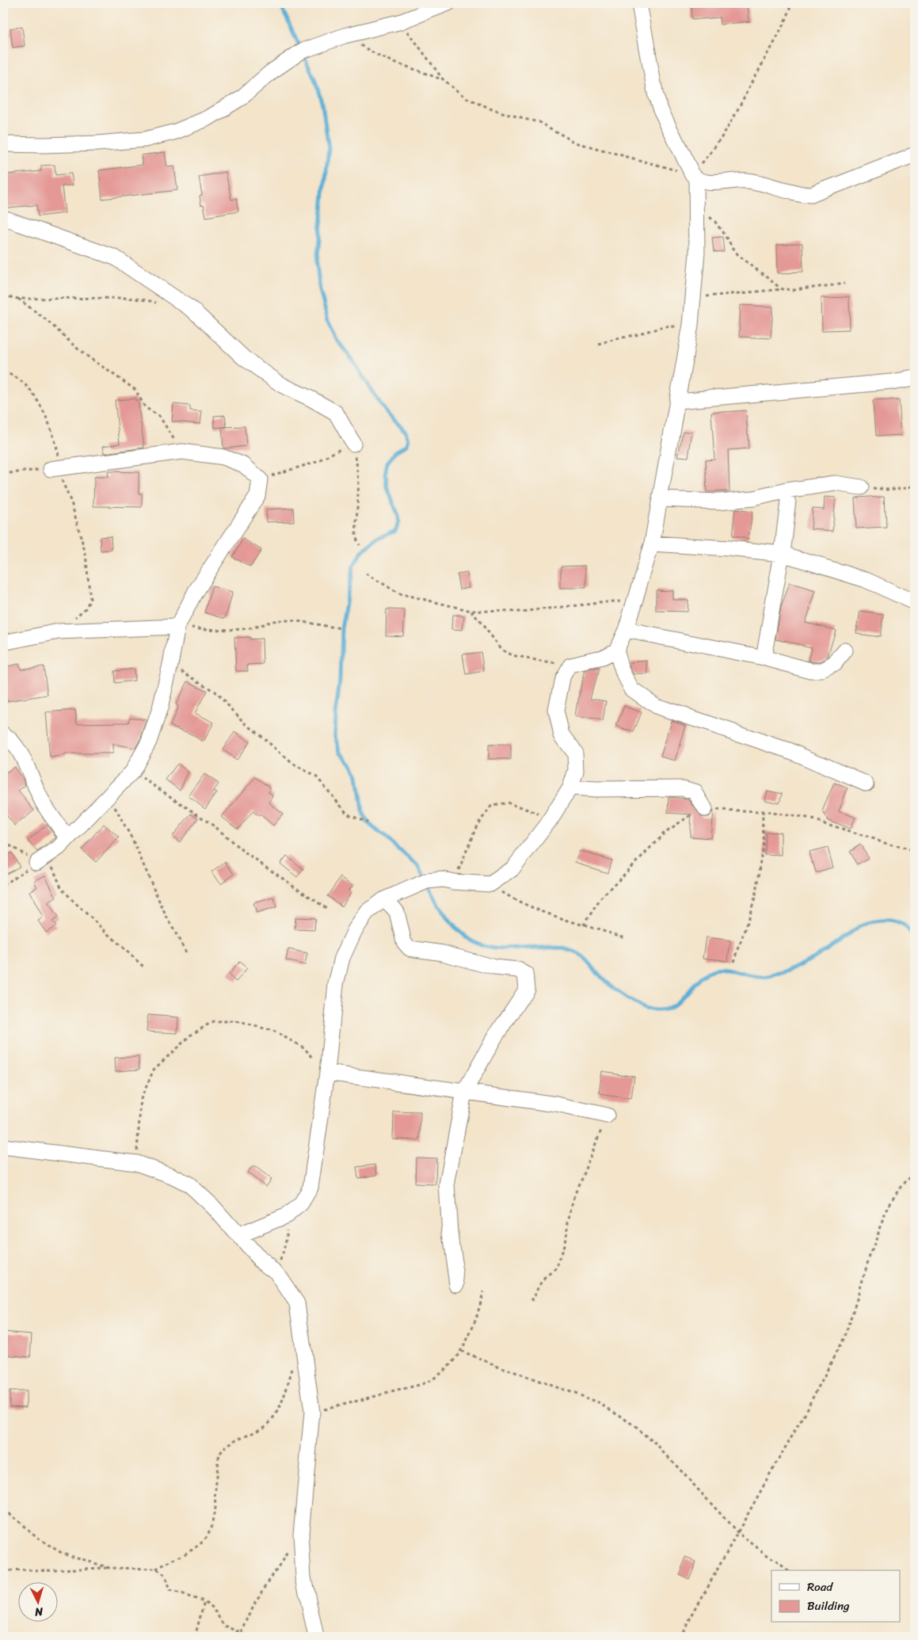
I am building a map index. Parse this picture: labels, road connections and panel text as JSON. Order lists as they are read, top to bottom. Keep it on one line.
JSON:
{"legend":["Road","Building"],"north":"bottom"}
